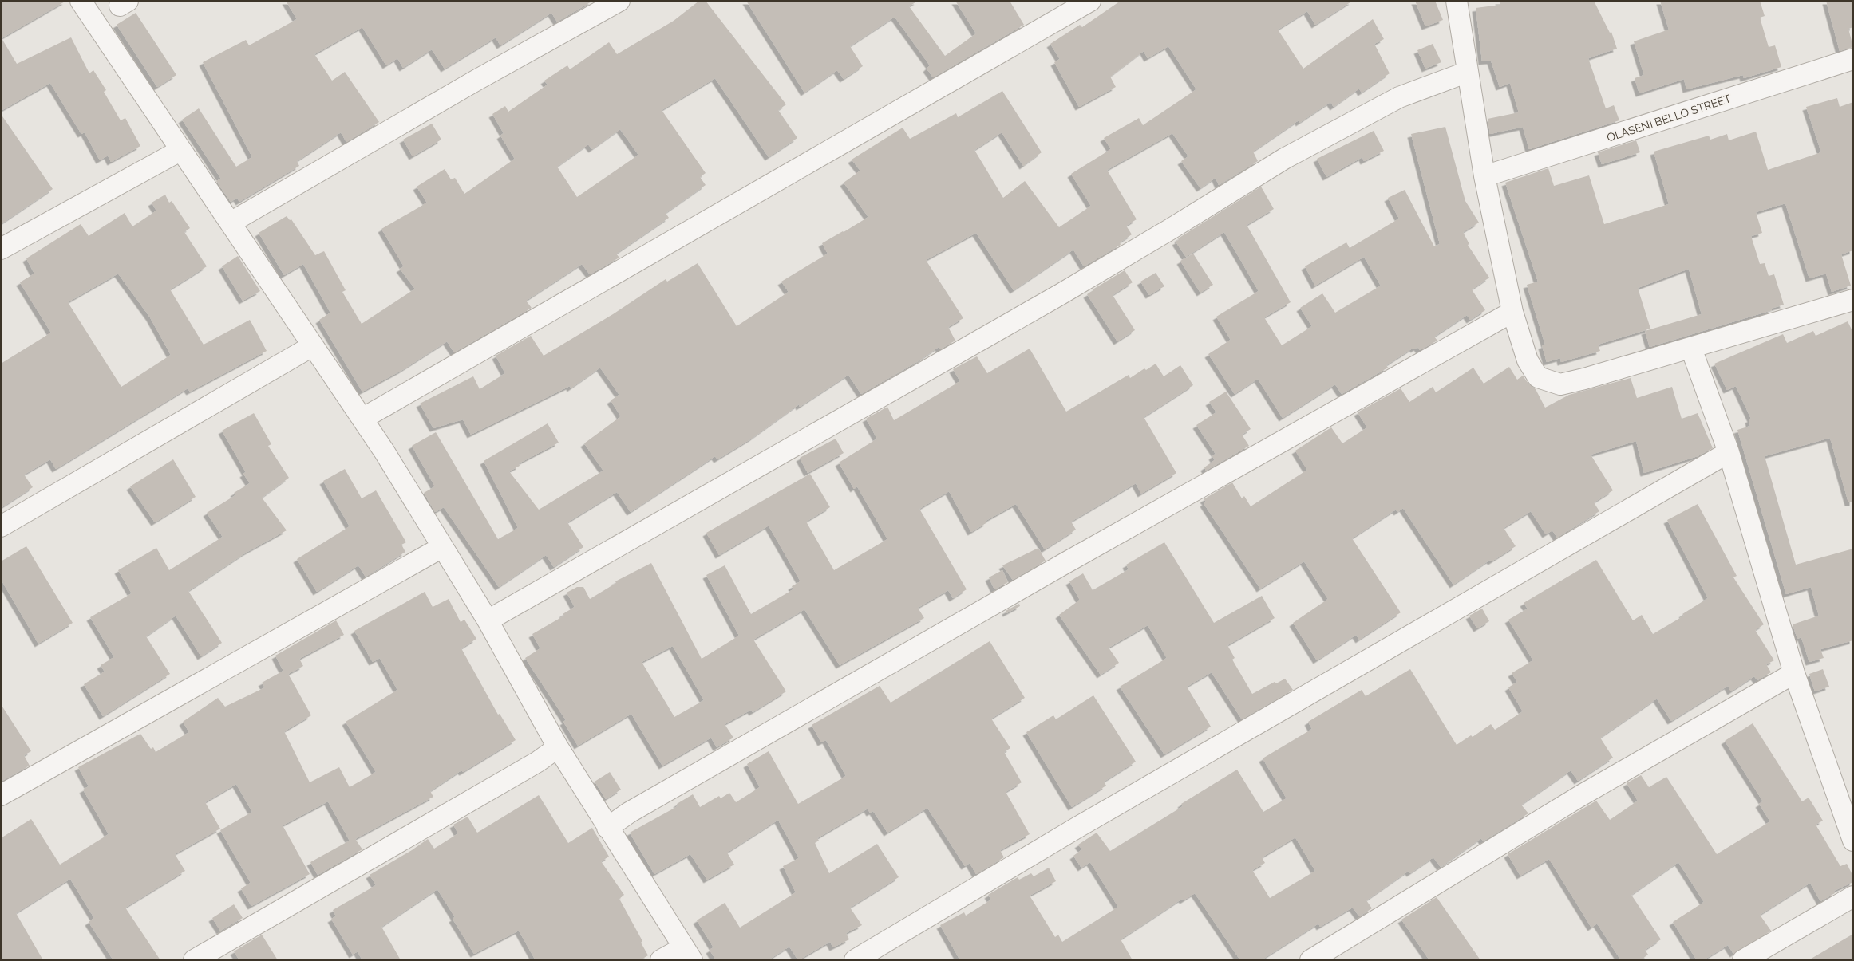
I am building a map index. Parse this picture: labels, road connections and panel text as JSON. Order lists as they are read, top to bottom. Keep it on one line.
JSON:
{"streets":{"street":["OLASENI BELLO STREET"]}}
